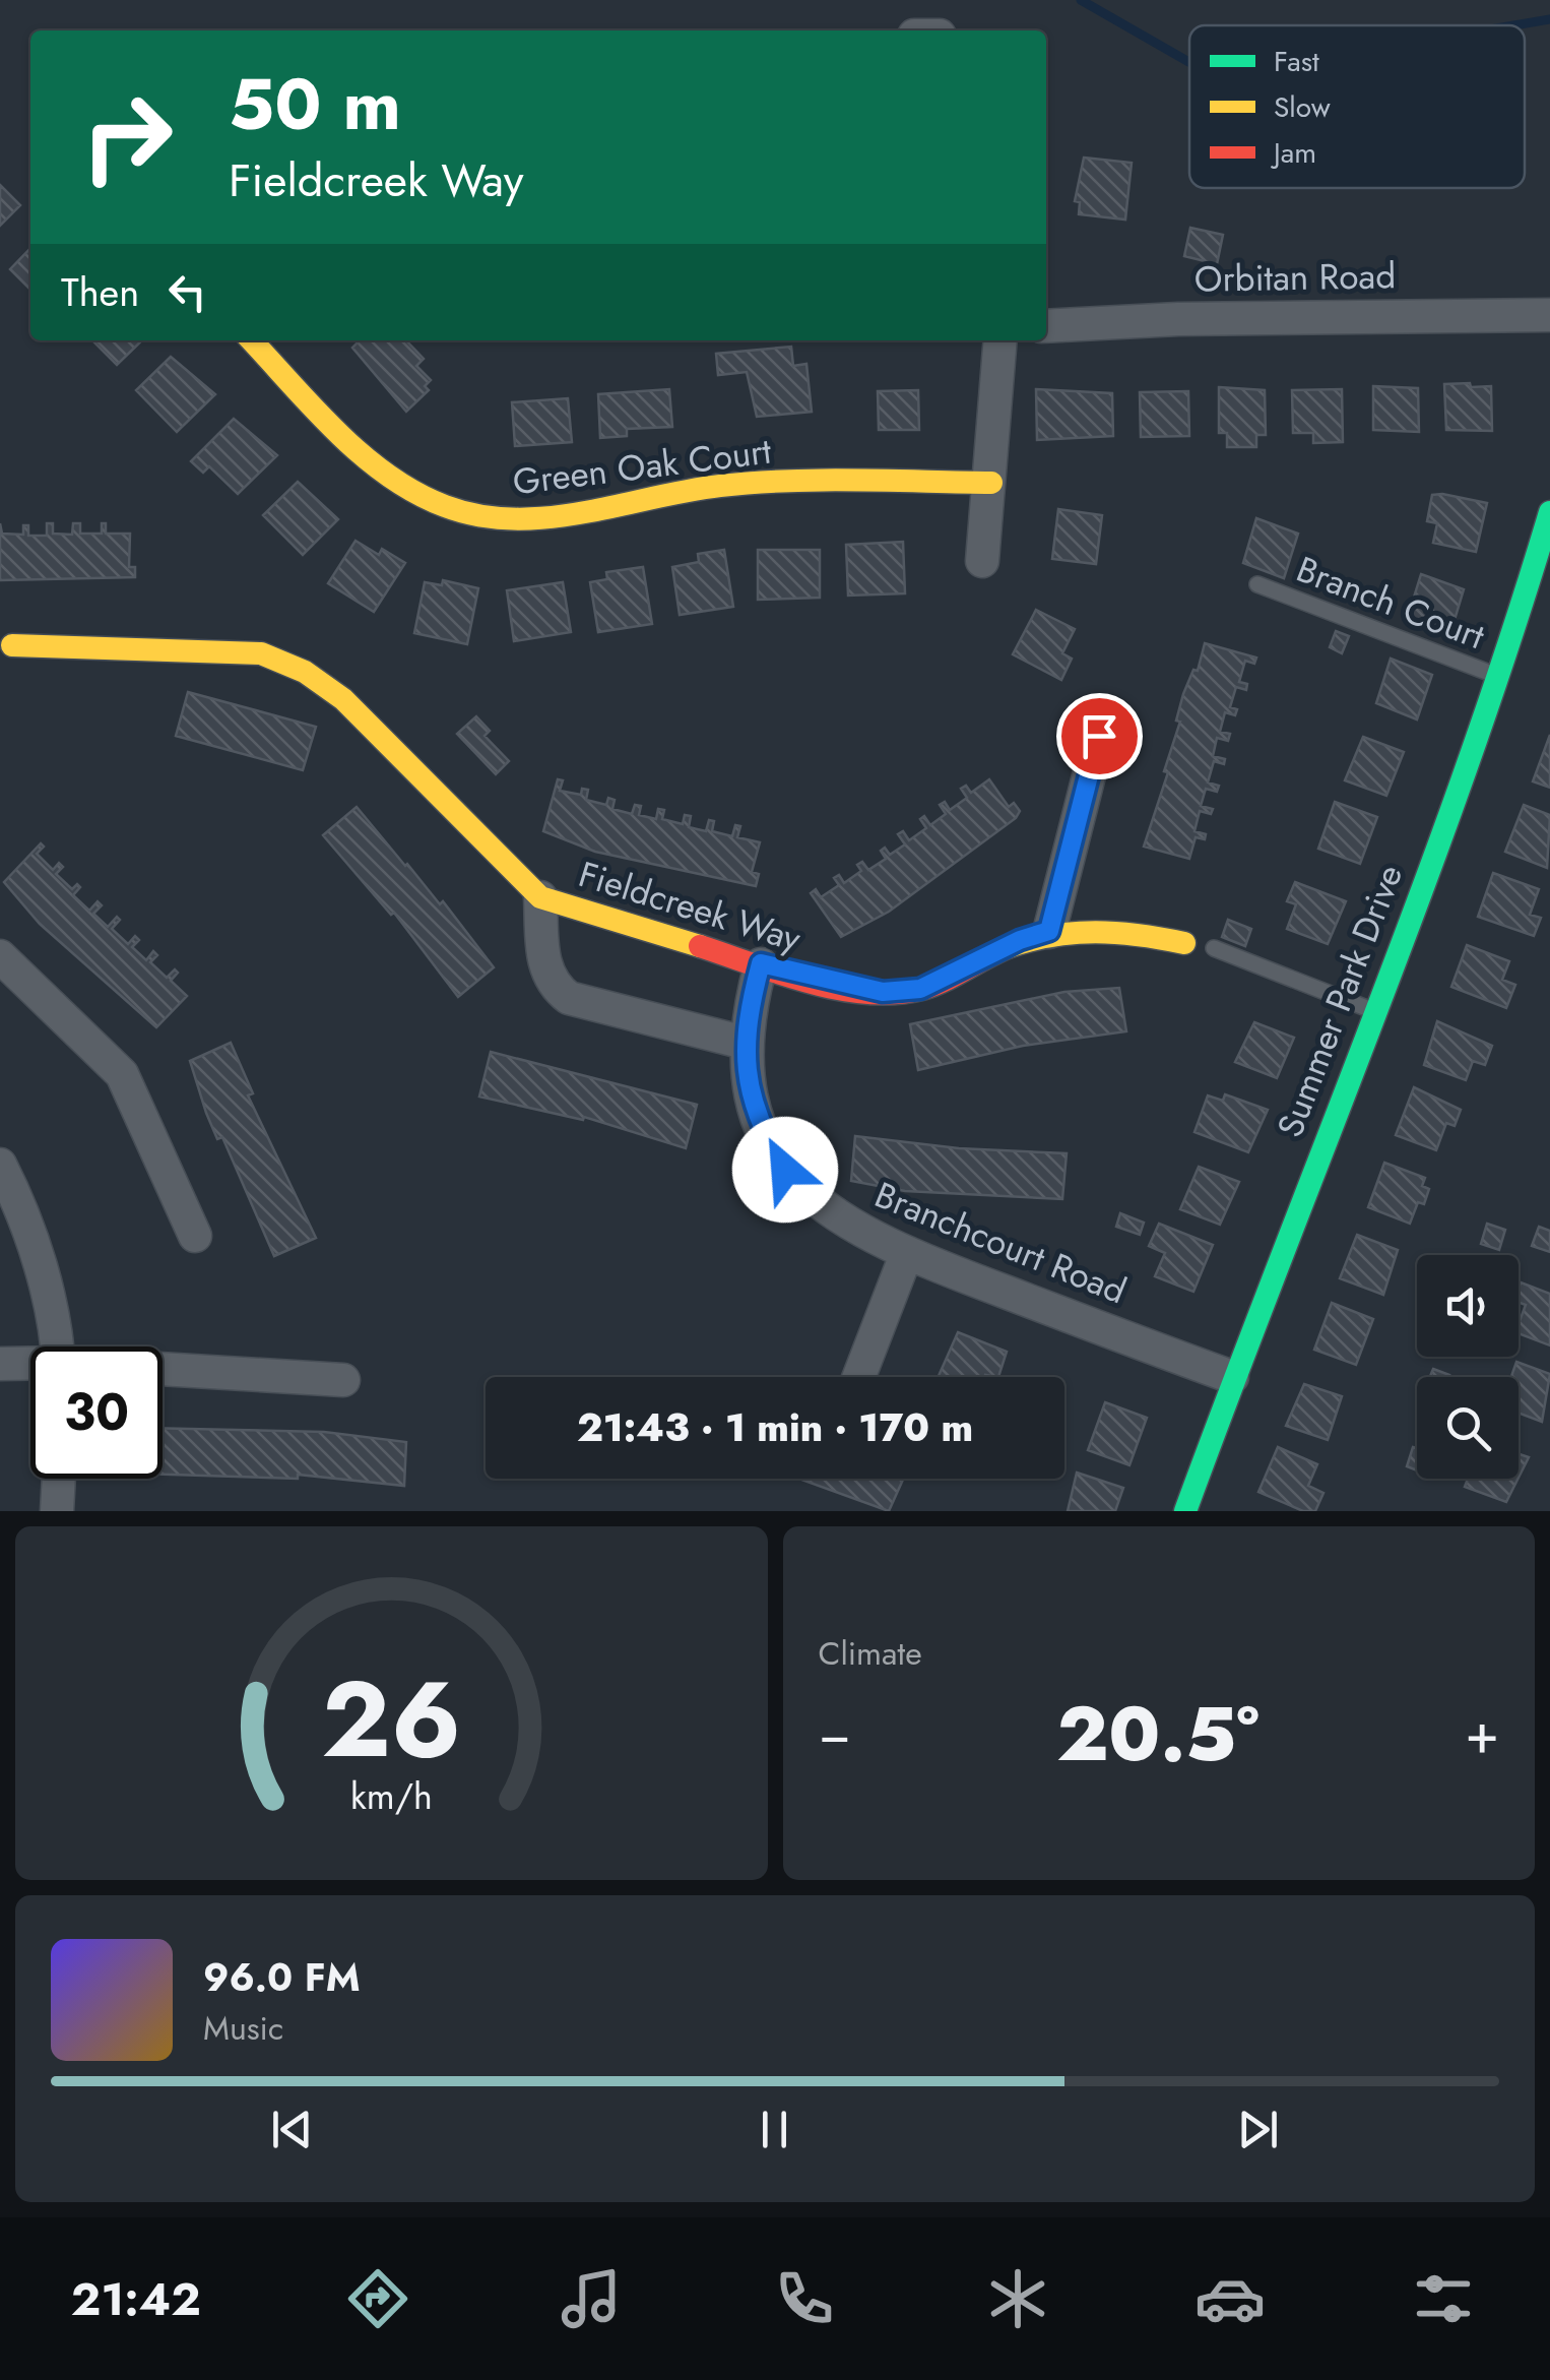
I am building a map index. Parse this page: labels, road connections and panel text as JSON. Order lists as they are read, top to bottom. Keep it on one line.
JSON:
{"streets":{"street":["Orbitan Road","Green Oak Court","Fieldcreek Way","Summer Park Drive","Branchcourt Road"],"lane":["Branch Court"]},"crossings":[["Branch Court","Summer Park Drive"],["Fieldcreek Way","Branchcourt Road"],["Summer Park Drive","Branchcourt Road"]],"legend":["Fast","Slow","Jam"],"page":{"turn":["50 m","Fieldcreek Way"],"then":"Then","limit":"30","trip":"21:43 · 1 min · 170 m","tile":"Climate","heat":["−","20.5°","+"],"song":["96.0 FM","Music"],"tabs":"21:42","gauge":["26","km/h"]}}
